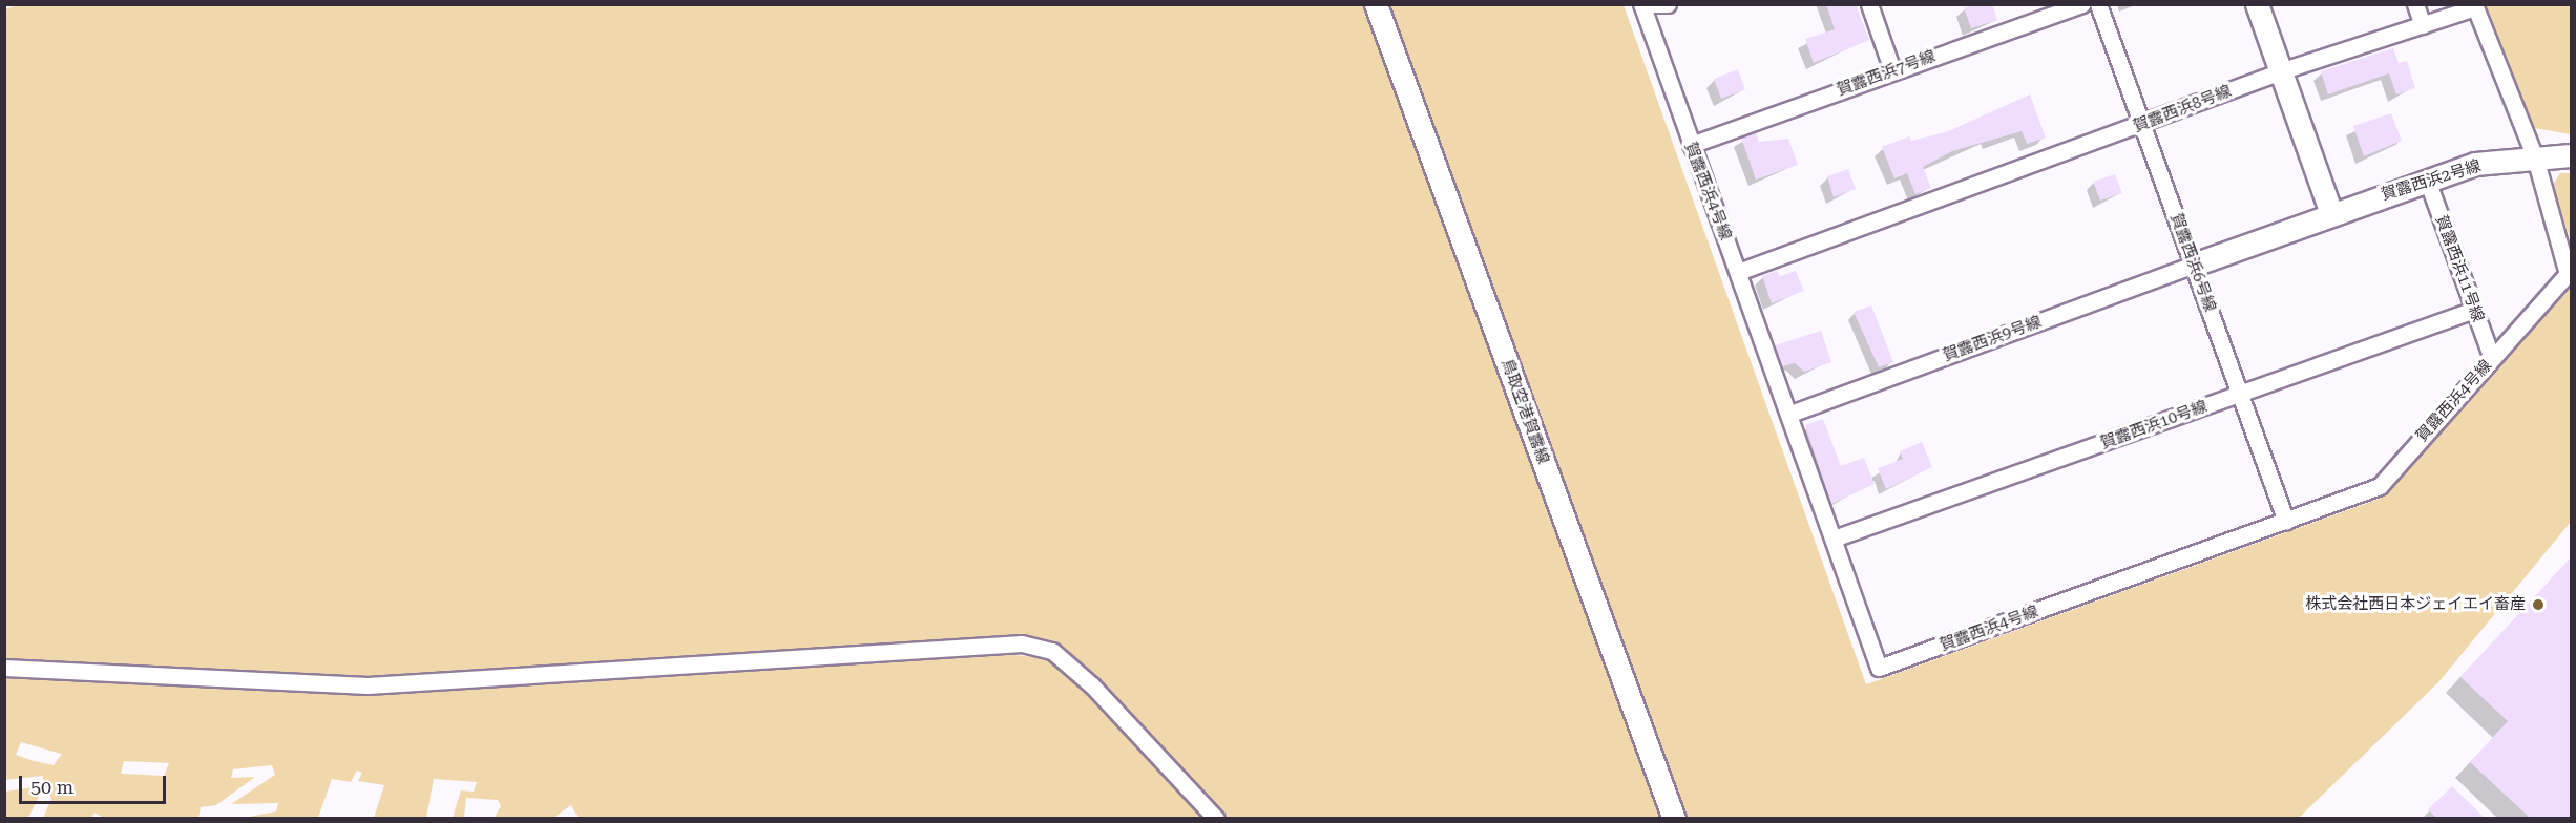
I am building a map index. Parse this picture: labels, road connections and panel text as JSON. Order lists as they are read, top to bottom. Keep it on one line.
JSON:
{"streets":{"main road":["賀露西浜2号線","鳥取空港賀露線"],"street":["賀露西浜7号線","賀露西浜8号線","賀露西浜4号線","賀露西浜6号線","賀露西浜11号線","賀露西浜9号線","賀露西浜10号線"]},"crossings":[["賀露西浜7号線","賀露西浜4号線"],["賀露西浜8号線","賀露西浜2号線"],["賀露西浜8号線","賀露西浜4号線"],["賀露西浜8号線","賀露西浜6号線"],["賀露西浜2号線","賀露西浜4号線"],["賀露西浜2号線","賀露西浜6号線"],["賀露西浜2号線","賀露西浜11号線"],["賀露西浜2号線","賀露西浜9号線"],["賀露西浜4号線","賀露西浜6号線"],["賀露西浜4号線","賀露西浜11号線"],["賀露西浜4号線","賀露西浜9号線"],["賀露西浜4号線","賀露西浜10号線"],["賀露西浜6号線","賀露西浜9号線"],["賀露西浜6号線","賀露西浜10号線"],["賀露西浜11号線","賀露西浜10号線"]],"places":["株式会社西日本ジェイエイ畜産"],"scale_bar":"50 m"}
